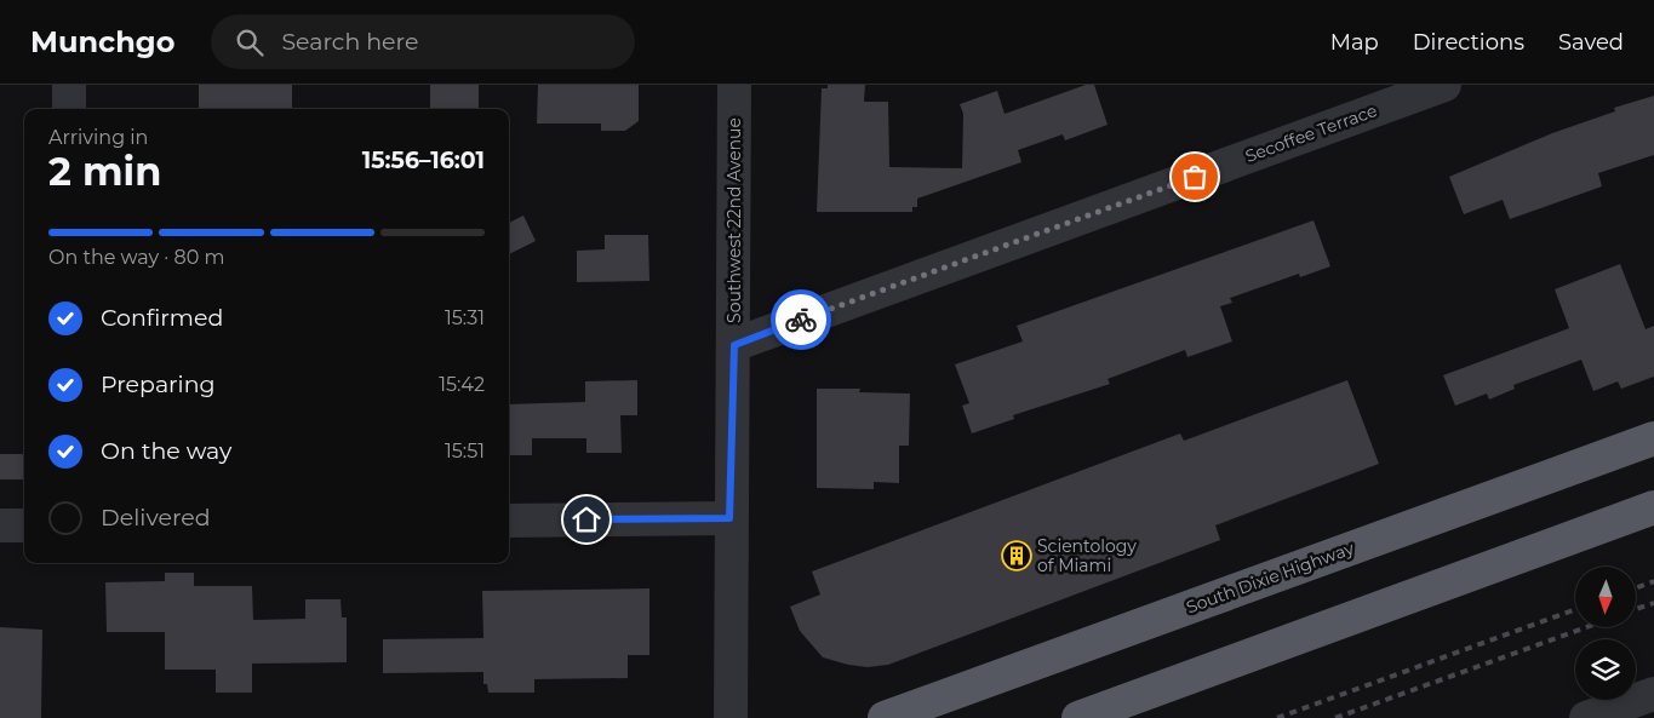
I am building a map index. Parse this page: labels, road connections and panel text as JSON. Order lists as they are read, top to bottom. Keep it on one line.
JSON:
{"streets":{"highway":["South Dixie Highway"],"street":["Secoffee Terrace","Southwest 22nd Avenue"]},"crossings":[["Secoffee Terrace","Southwest 22nd Avenue"]],"places":{"building":["Scientology of Miami"]},"north":"bottom","page":{"header":"Munchgo","search":"Search here","nav":["Map","Directions","Saved"],"heading":["2 min","Arriving in","15:56–16:01"],"bar":"On the way · 80 m","list":[["Confirmed","15:31"],["Preparing","15:42"],["On the way","15:51"],"Delivered"]}}
